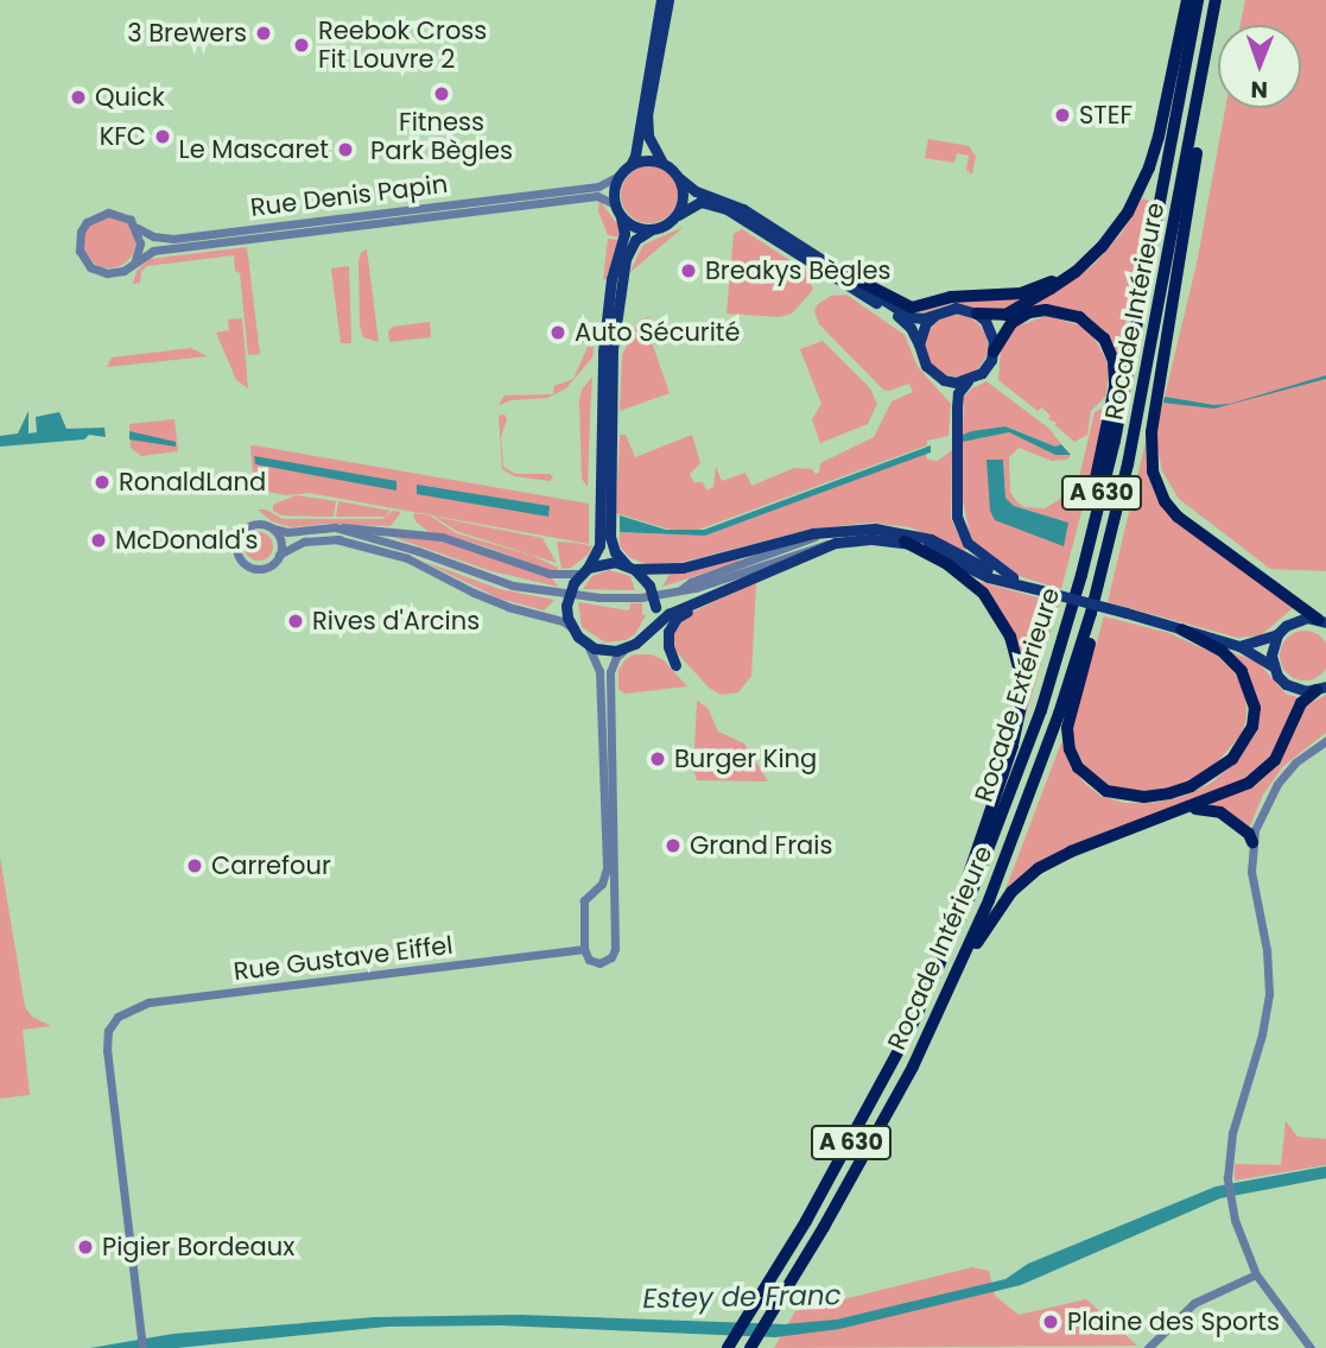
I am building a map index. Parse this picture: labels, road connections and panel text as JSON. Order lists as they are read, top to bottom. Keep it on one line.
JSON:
{"streets":{"highway":["Rocade Intérieure","A 630","Rocade Extérieure"],"street":["Rue Denis Papin","Rue Gustave Eiffel"]},"water":["Estey de Franc"],"places":["3 Brewers","Reebok Cross Fit Louvre 2","Fitness Park Bègles","Quick","STEF","KFC","Le Mascaret","Breakys Bègles","Auto Sécurité","RonaldLand","McDonald's","Rives d'Arcins","Burger King","Grand Frais","Carrefour","Pigier Bordeaux","Plaine des Sports"],"north":"bottom"}
